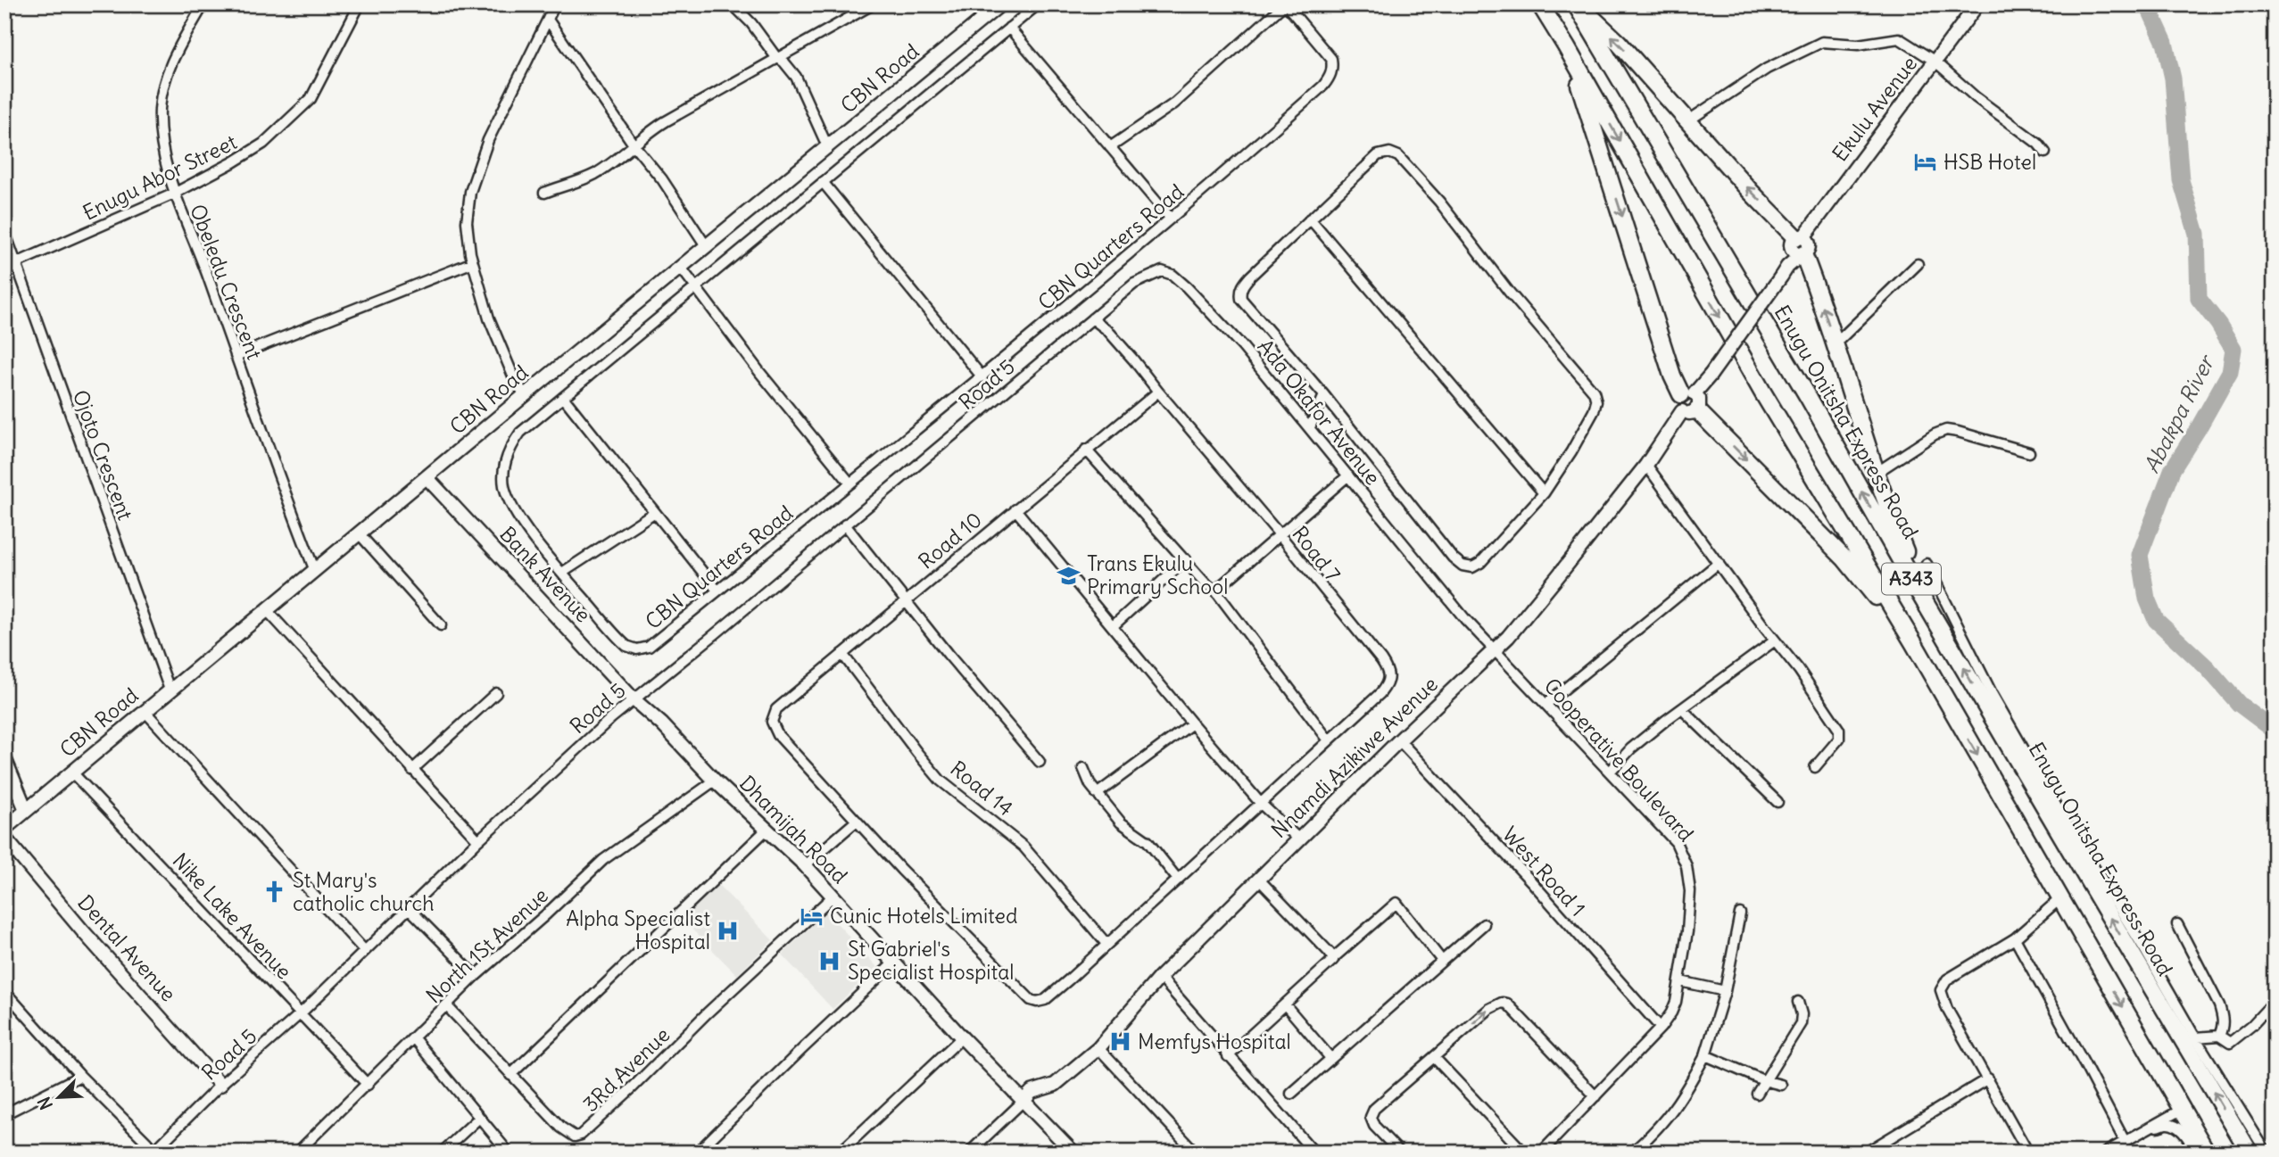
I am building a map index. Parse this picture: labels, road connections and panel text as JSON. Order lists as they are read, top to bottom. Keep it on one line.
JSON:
{"streets":{"highway":["Enugu Onitsha Express Road","A343"],"main road":["CBN Road","Ekulu Avenue","Bank Avenue","Nnamdi Azikiwe Avenue","Dhamijah Road","Dental Avenue"],"street":["Enugu Abor Street","CBN Quarters Road","Obeledu Crescent","Road 5","Ada Okafor Avenue","Ojoto Crescent","Road 10","Road 7","Cooperative Boulevard","Road 14","West Road 1","Nike Lake Avenue","North 1St Avenue","3Rd Avenue"]},"crossings":[["CBN Road","Obeledu Crescent"],["CBN Road","Ojoto Crescent"],["CBN Road","Bank Avenue"],["CBN Road","Nike Lake Avenue"],["Enugu Abor Street","Obeledu Crescent"],["Enugu Abor Street","Ojoto Crescent"],["Road 5","Ada Okafor Avenue"],["Road 5","Road 7"],["Road 5","Bank Avenue"],["Road 5","Dhamijah Road"],["Road 5","Nike Lake Avenue"],["Road 5","Dental Avenue"],["Ada Okafor Avenue","Road 7"],["Ada Okafor Avenue","Nnamdi Azikiwe Avenue"],["Ada Okafor Avenue","Cooperative Boulevard"],["Road 10","Road 7"],["Road 10","Road 14"],["Road 7","Road 14"],["Bank Avenue","Dhamijah Road"],["Nnamdi Azikiwe Avenue","Cooperative Boulevard"],["Nnamdi Azikiwe Avenue","Dhamijah Road"],["Nnamdi Azikiwe Avenue","West Road 1"],["Cooperative Boulevard","West Road 1"],["Dhamijah Road","North 1St Avenue"],["Dhamijah Road","3Rd Avenue"],["Nike Lake Avenue","North 1St Avenue"],["North 1St Avenue","3Rd Avenue"]],"water":["Abakpa River"],"places":{"hotel":["HSB Hotel","Cunic Hotels Limited"],"school or university":["Trans Ekulu Primary School"],"church":["St Mary's catholic church"],"hospital":["Alpha Specialist Hospital","St Gabriel's Specialist Hospital","Memfys Hospital"]},"north":"bottom left"}
